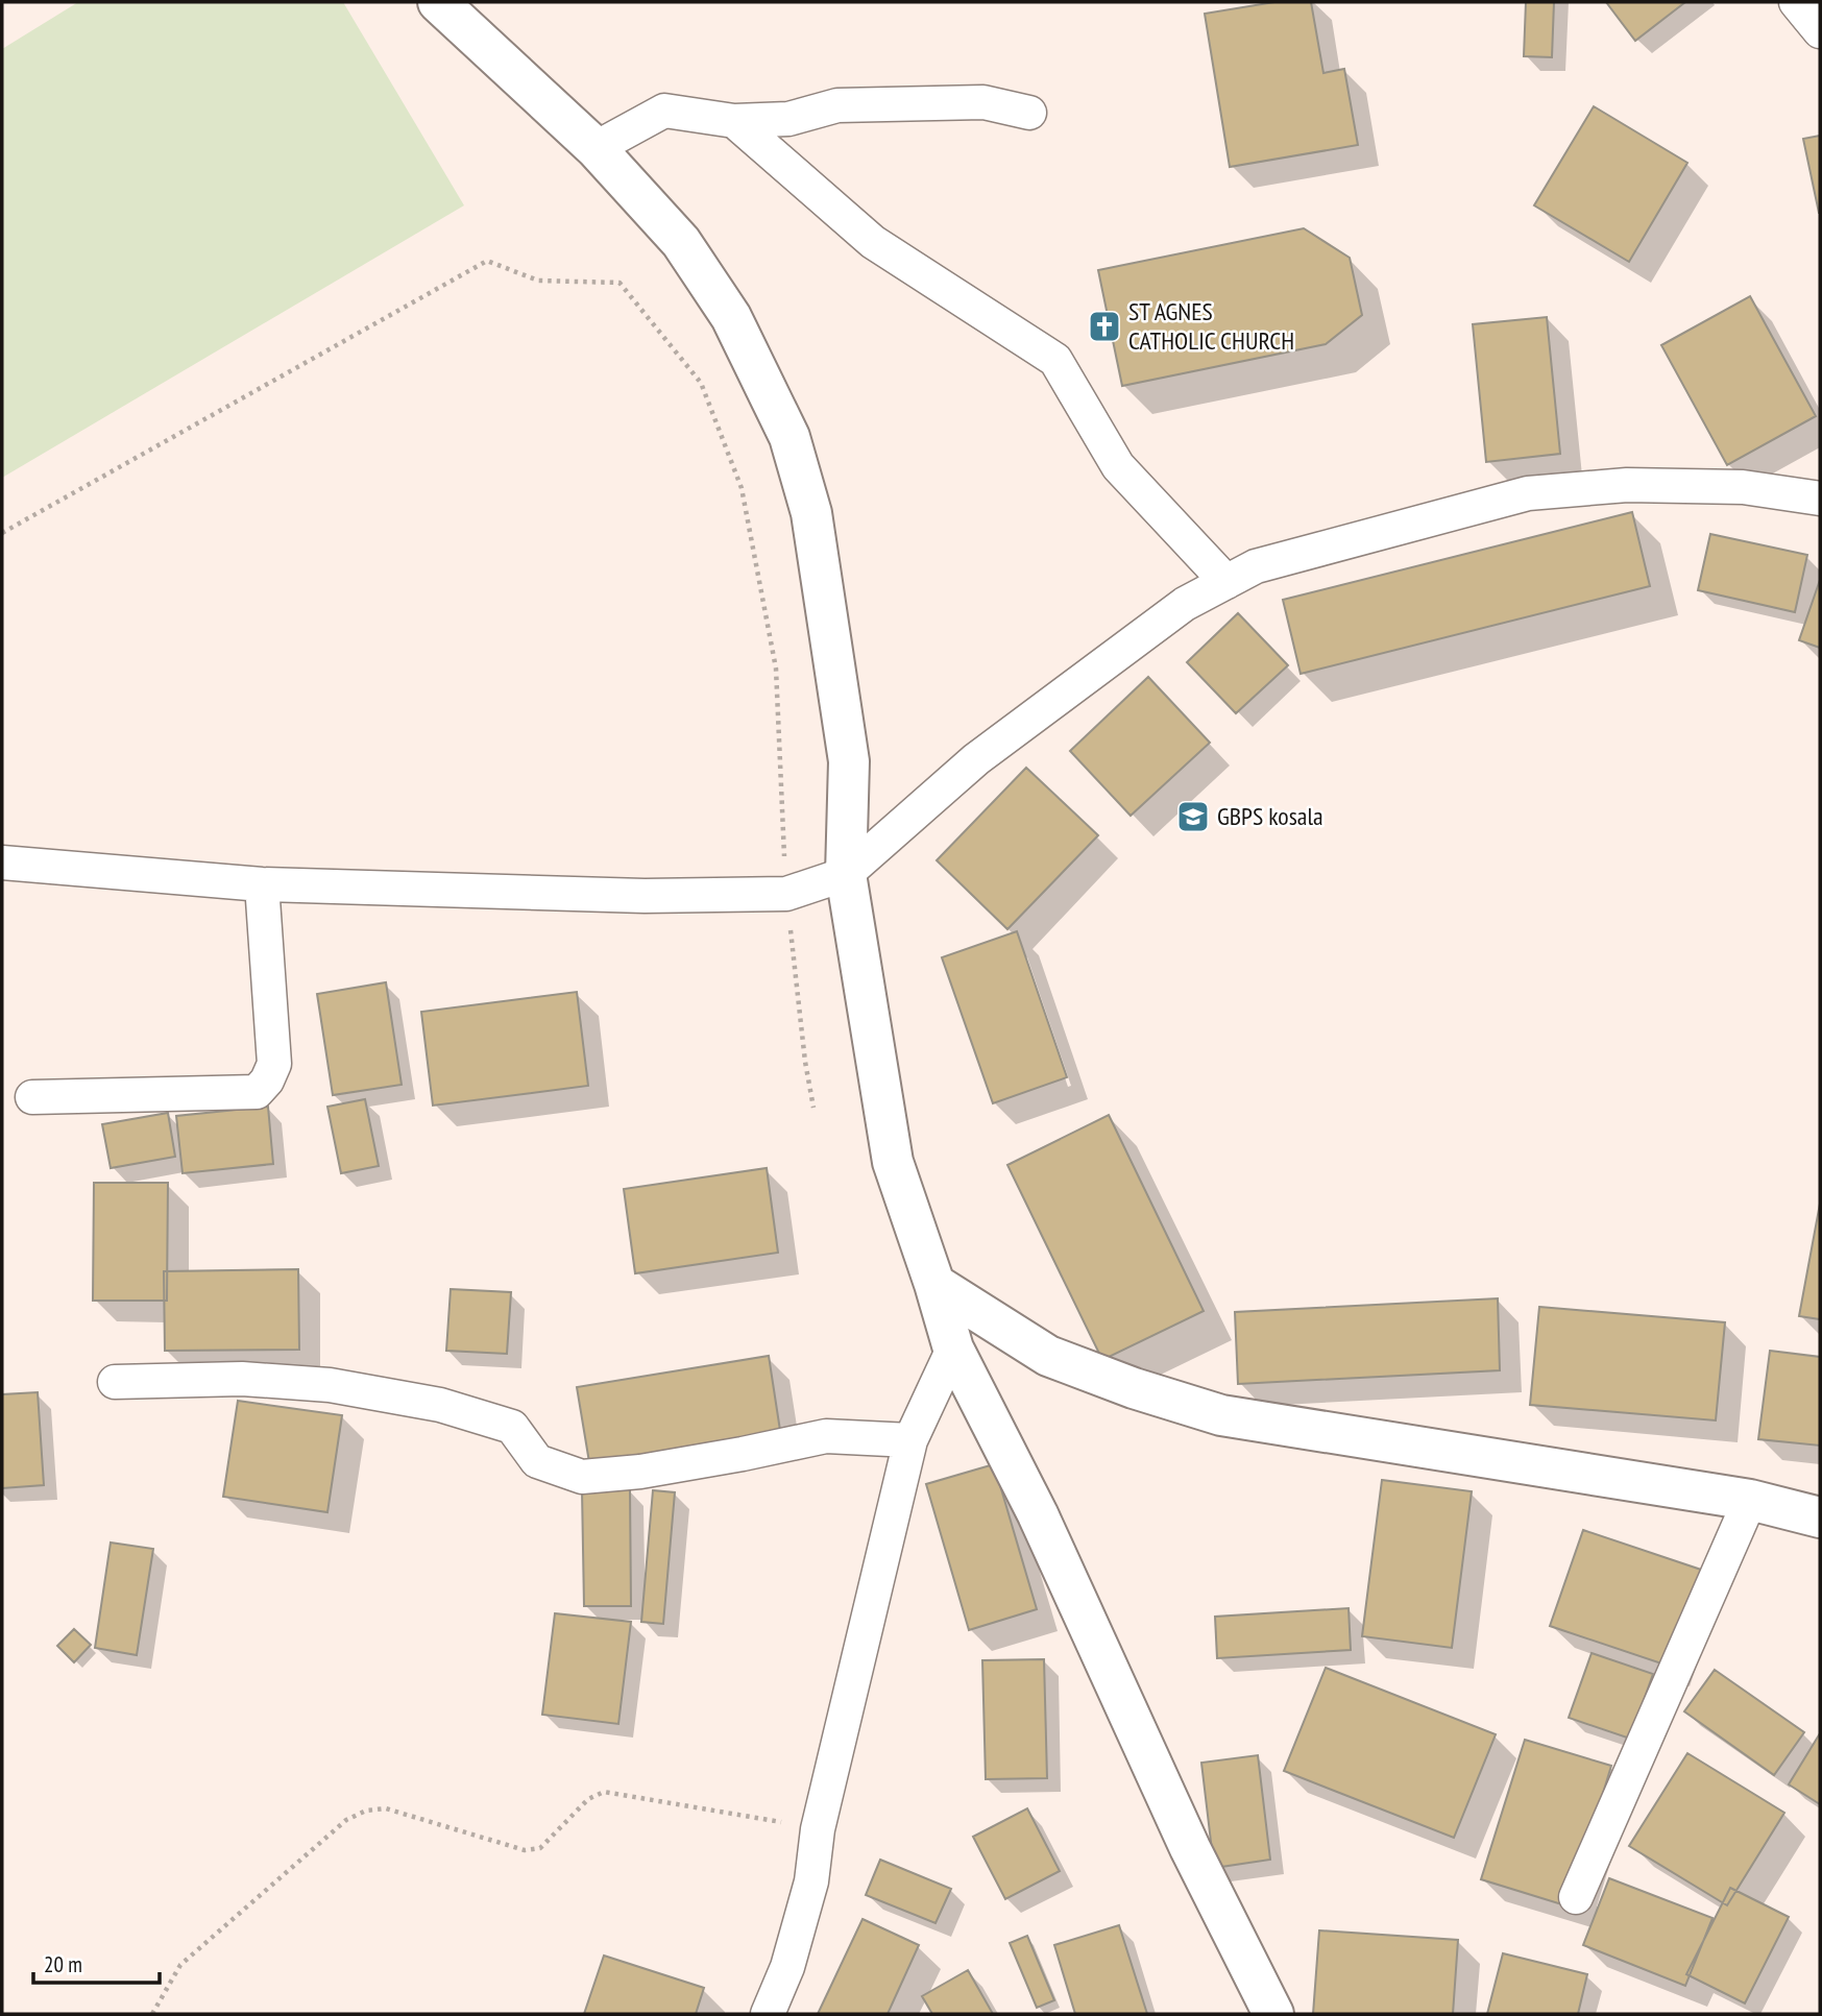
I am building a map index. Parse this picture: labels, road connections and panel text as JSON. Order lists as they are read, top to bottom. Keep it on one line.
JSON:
{"places":{"church":["ST AGNES CATHOLIC CHURCH"],"school or university":["GBPS kosala"]},"scale_bar":"20 m"}
